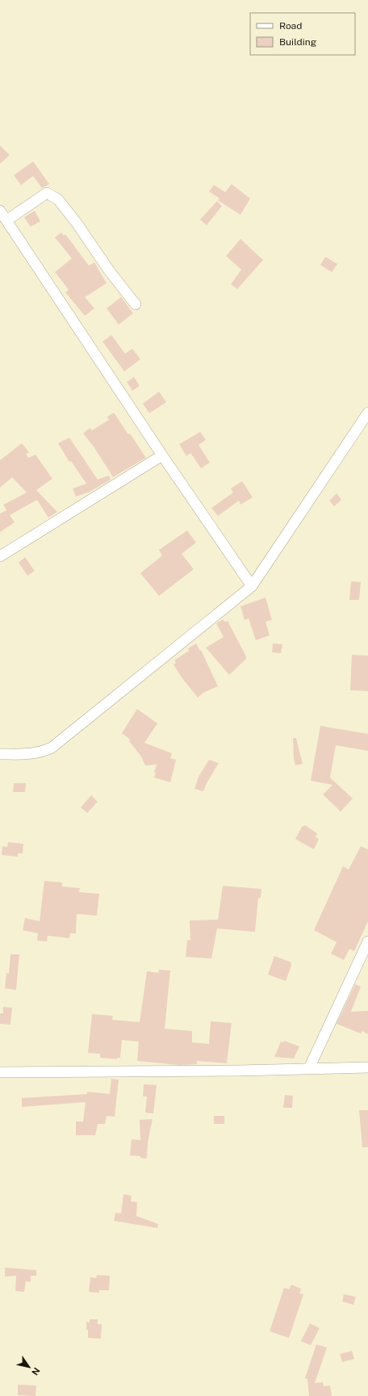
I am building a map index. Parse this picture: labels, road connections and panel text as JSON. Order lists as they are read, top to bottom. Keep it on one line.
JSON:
{"legend":["Road","Building"],"north":"bottom right"}
